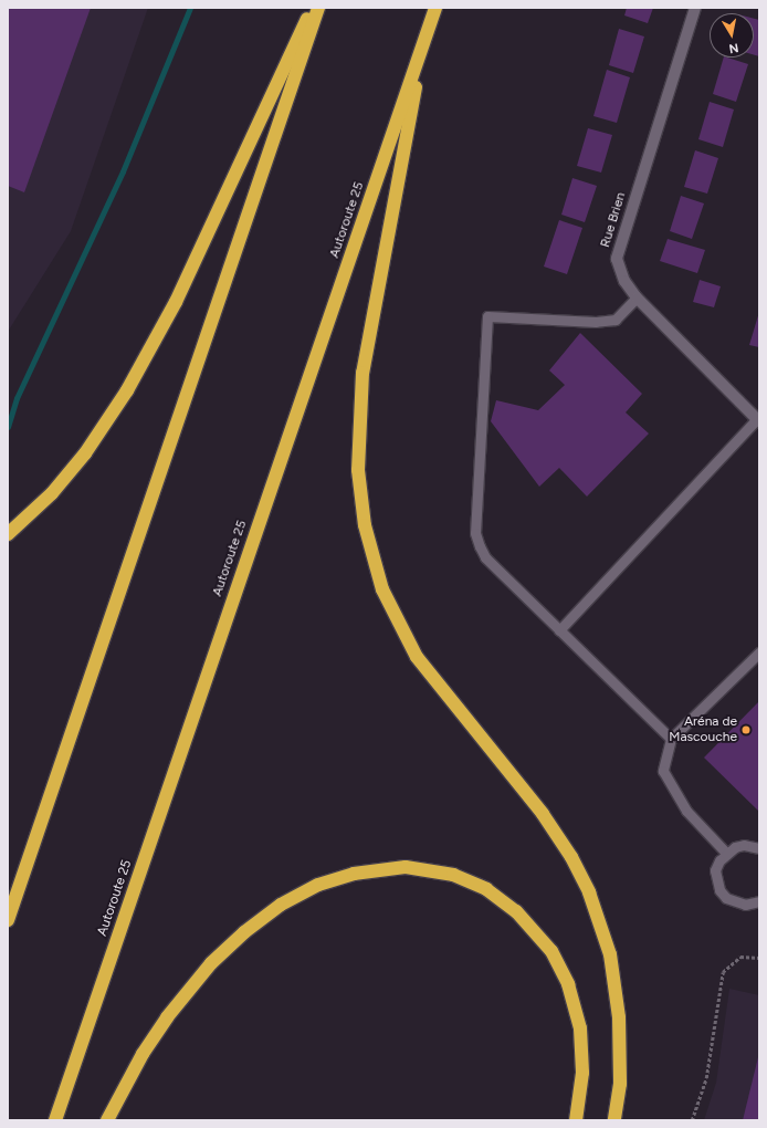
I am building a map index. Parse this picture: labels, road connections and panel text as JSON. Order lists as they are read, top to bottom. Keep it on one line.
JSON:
{"streets":{"highway":["Autoroute 25"],"street":["Rue Brien"]},"places":["Aréna de Mascouche"],"north":"bottom"}
